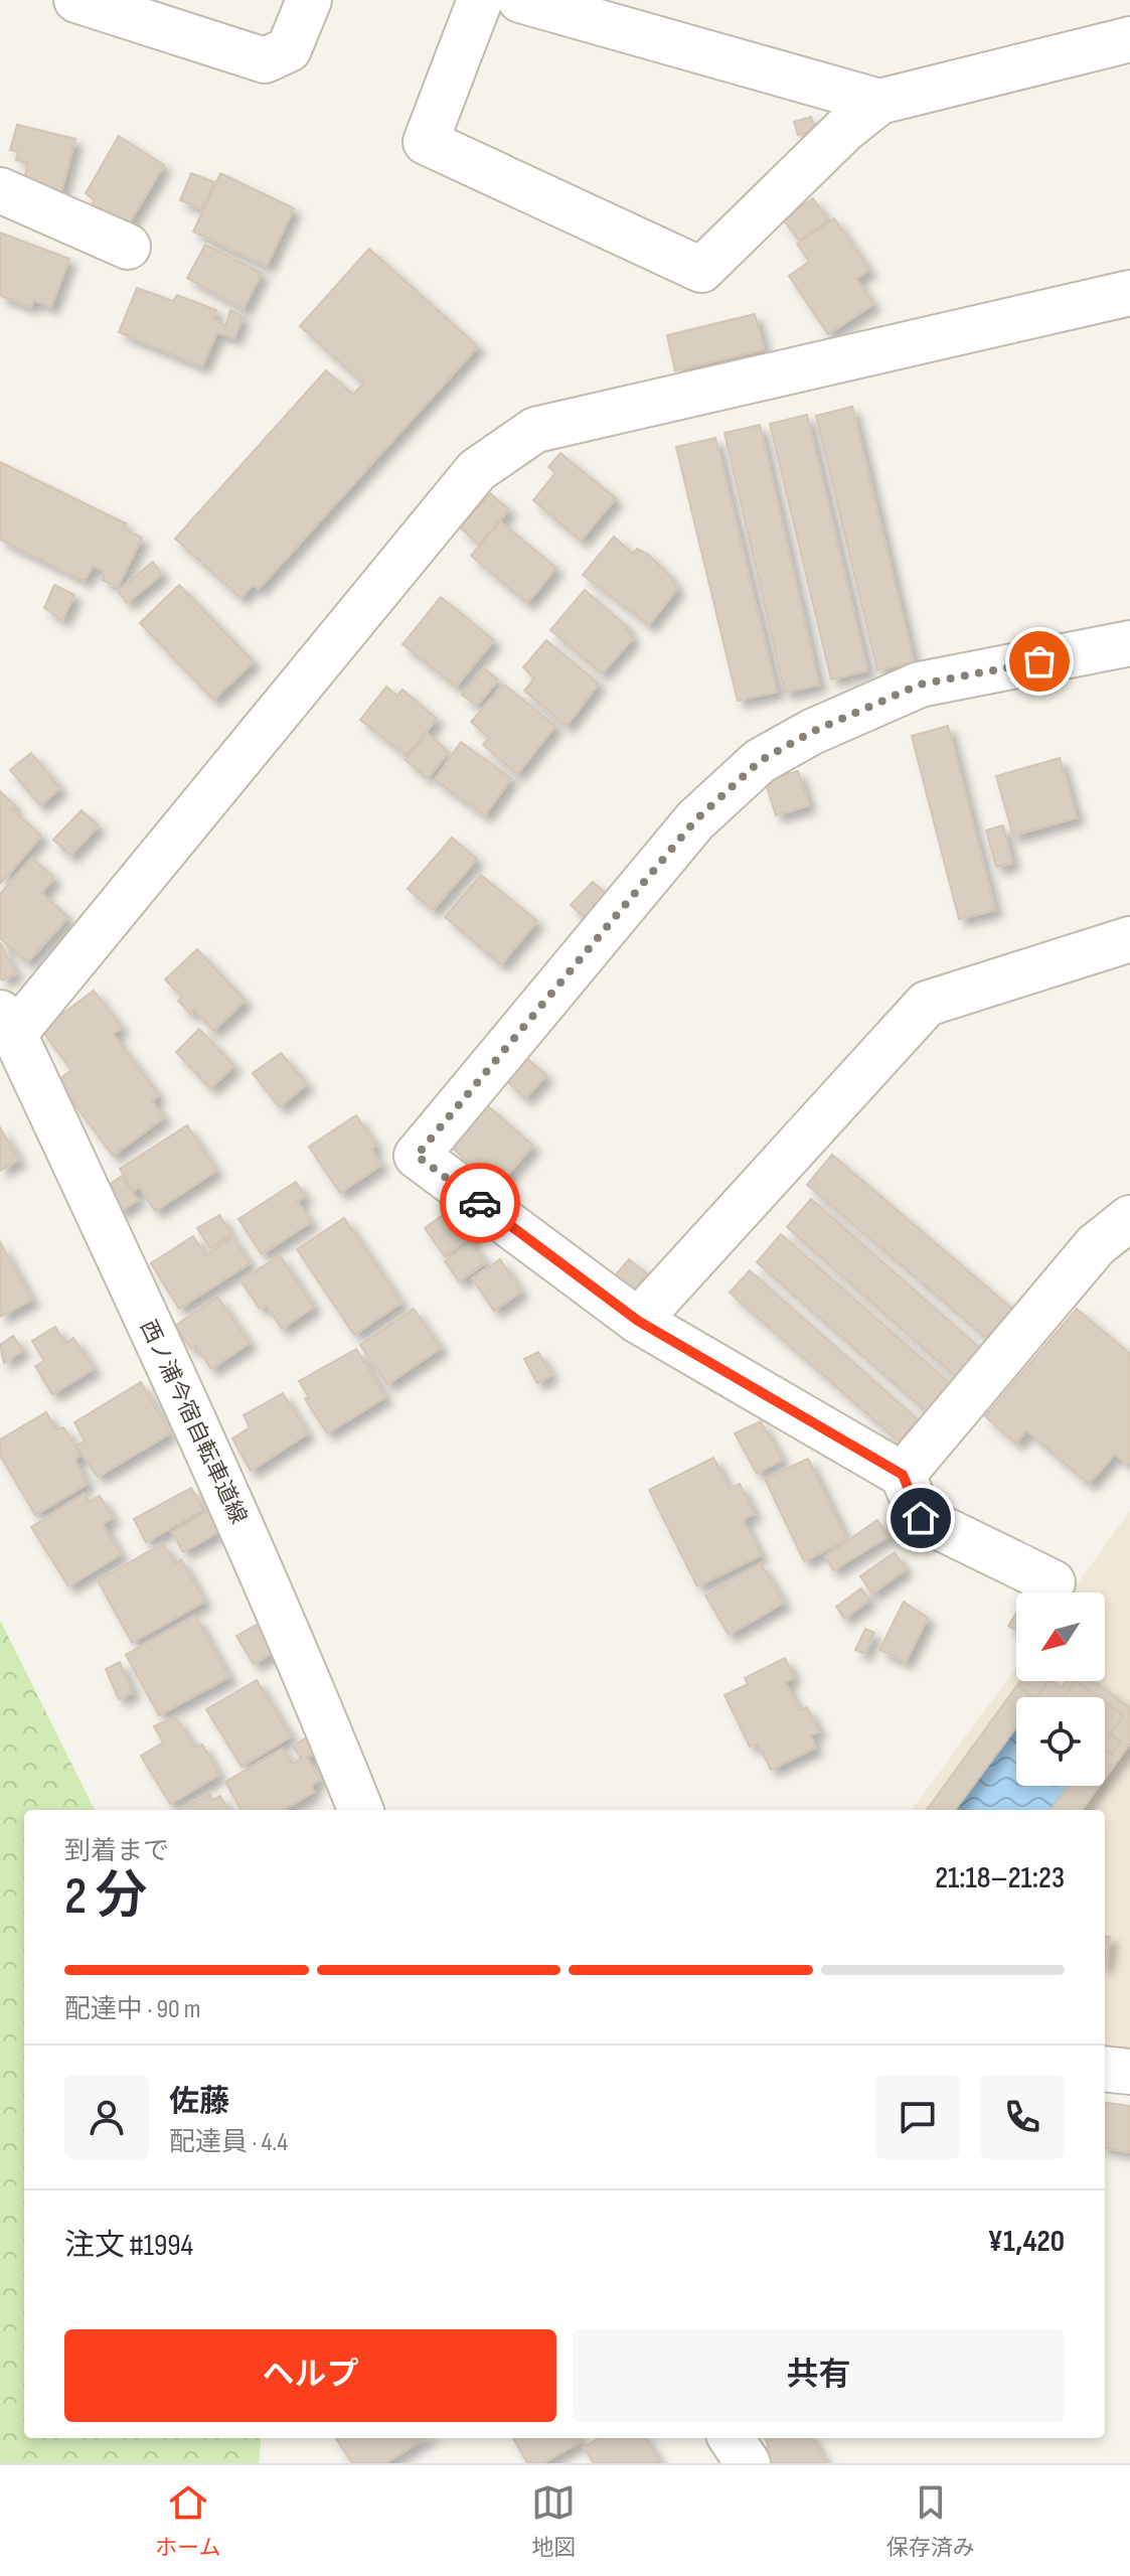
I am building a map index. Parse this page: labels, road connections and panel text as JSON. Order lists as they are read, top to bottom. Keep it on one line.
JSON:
{"streets":{"street":["西ノ浦今宿自転車道線"]},"north":"bottom left","page":{"heading":["2 分","到着まで","21:18–21:23"],"panel":["佐藤","配達員 · 4.4","注文 #1994","¥1,420"],"bar":"配達中 · 90 m","buttons":["ヘルプ","共有"],"tabs":["ホーム","地図","保存済み"]}}
